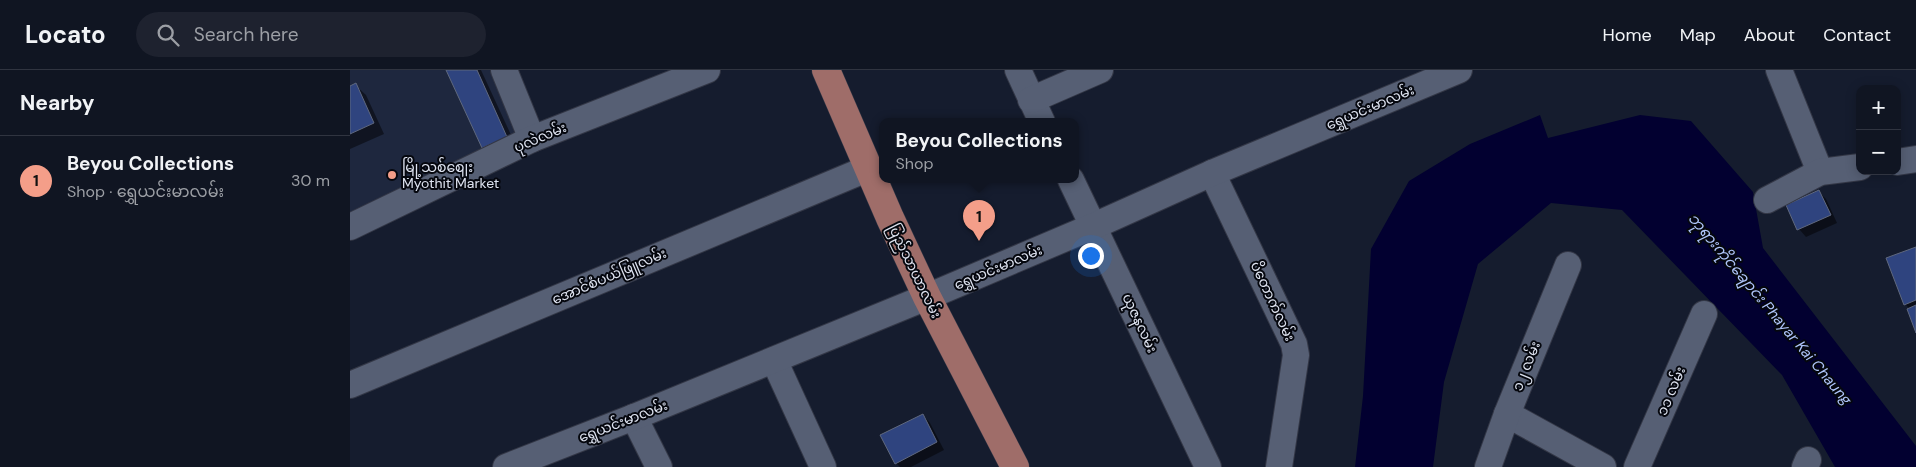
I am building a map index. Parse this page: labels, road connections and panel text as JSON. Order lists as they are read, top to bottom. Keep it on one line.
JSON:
{"streets":{"main road":["ပြည်သာယာလမ်း"],"street":["ရွှေယင်းမာလမ်း","ပုလဲလမ်း","အောင်စံပယ်ဖြူလမ်း","ပိတောက်လမ်း","ယုဇနလမ်း","၁၂ လမ်း","၁၁ လမ်း"]},"crossings":[["ရွှေယင်းမာလမ်း","ပြည်သာယာလမ်း"],["ရွှေယင်းမာလမ်း","ပိတောက်လမ်း"],["ရွှေယင်းမာလမ်း","ယုဇနလမ်း"],["ပြည်သာယာလမ်း","အောင်စံပယ်ဖြူလမ်း"]],"water":["ဘုရားကိုင်ချောင်း Phayar Kai Chaung"],"places":["မြို့သစ်စျေး Myothit Market"],"page":{"header":"Locato","search":"Search here","nav":["Home","Map","About","Contact"],"heading":"Nearby","map_buttons":["+","−"],"popup":["Beyou Collections","Shop"],"list":[{"mark":"1","name":"Beyou Collections","note":"Shop · ရွှေယင်းမာလမ်း","value":"30 m"}],"pins":"1"}}
